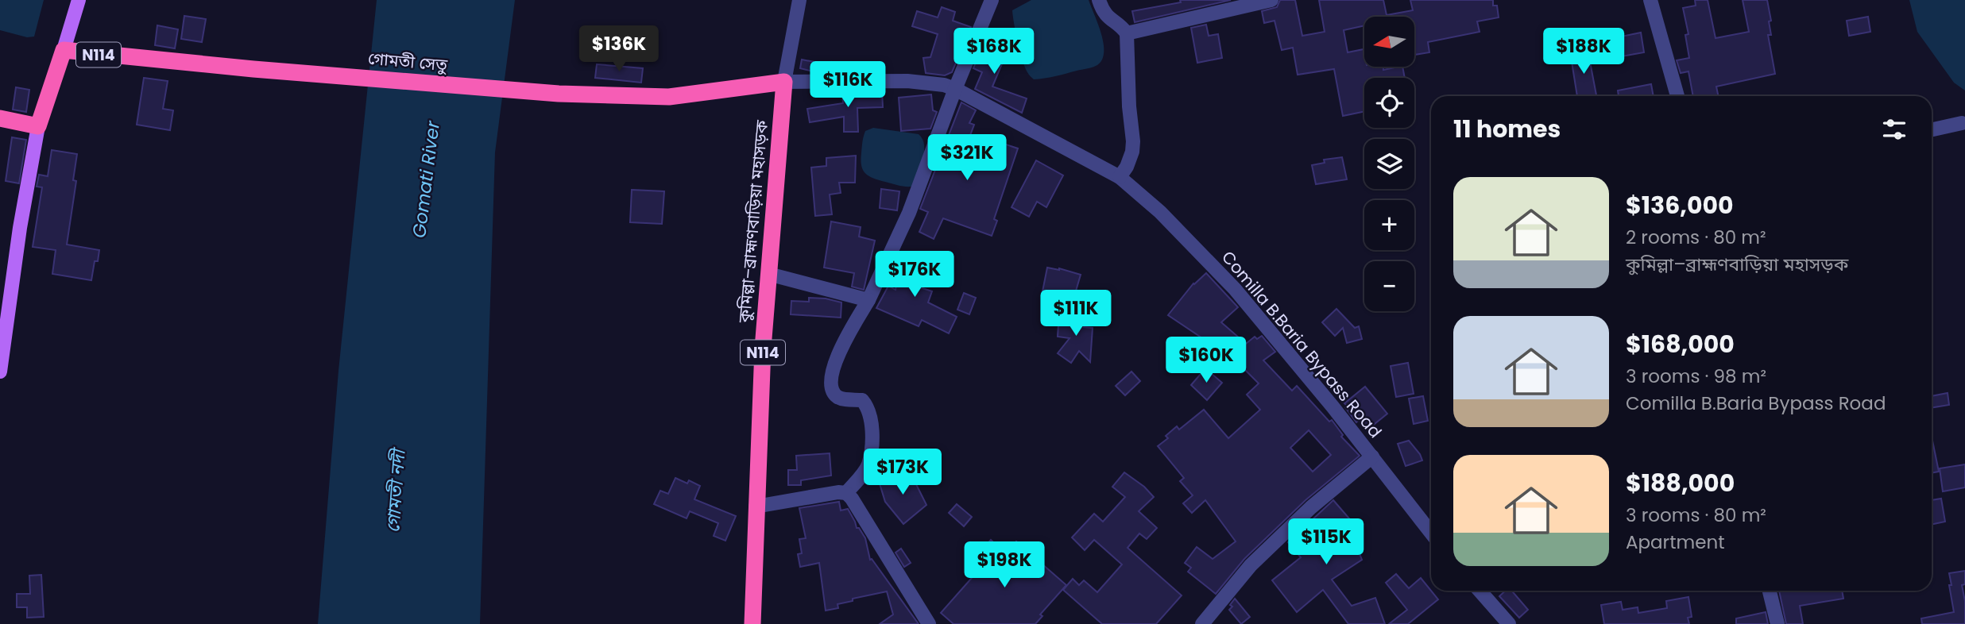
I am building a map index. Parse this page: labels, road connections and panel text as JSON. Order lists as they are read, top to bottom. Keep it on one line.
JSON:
{"streets":{"highway":["N114","গোমতী সেতু","কুমিল্লা–ব্রাহ্মণবাড়িয়া মহাসড়ক"],"street":["Comilla B.Baria Bypass Road"]},"crossings":[["N114","গোমতী সেতু"],["গোমতী সেতু","কুমিল্লা–ব্রাহ্মণবাড়িয়া মহাসড়ক"],["গোমতী সেতু","Comilla B.Baria Bypass Road"],["কুমিল্লা–ব্রাহ্মণবাড়িয়া মহাসড়ক","Comilla B.Baria Bypass Road"]],"water":["Gomati River","গোমতী নদী"],"north":"left","page":{"map_buttons":["+","−"],"price":["$136K","$168K","$188K","$116K","$321K","$176K","$111K","$160K","$173K","$115K","$198K"],"heading":"11 homes","list":[{"name":"$136,000","note":"2 rooms · 80 m² · কুমিল্লা–ব্রাহ্মণবাড়িয়া মহাসড়ক"},{"name":"$168,000","note":"3 rooms · 98 m² · Comilla B.Baria Bypass Road"},{"name":"$188,000","note":"3 rooms · 80 m² · Apartment"}]}}
